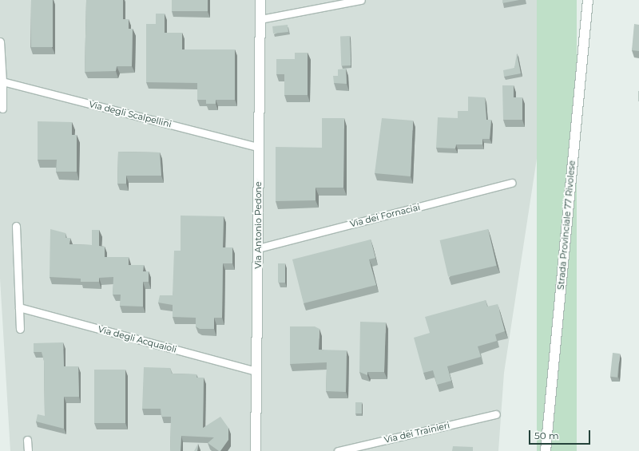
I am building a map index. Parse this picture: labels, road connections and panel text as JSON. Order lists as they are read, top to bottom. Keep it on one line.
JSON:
{"streets":{"street":["Via degli Scalpellini","Via dei Fornaciai","Via Antonio Pedone","Strada Provinciale 77 Rivolese","Via degli Acquaioli","Via dei Trainieri"]},"crossings":[["Via degli Scalpellini","Via Antonio Pedone"],["Via dei Fornaciai","Via Antonio Pedone"],["Via Antonio Pedone","Via degli Acquaioli"]],"scale_bar":"50 m"}
